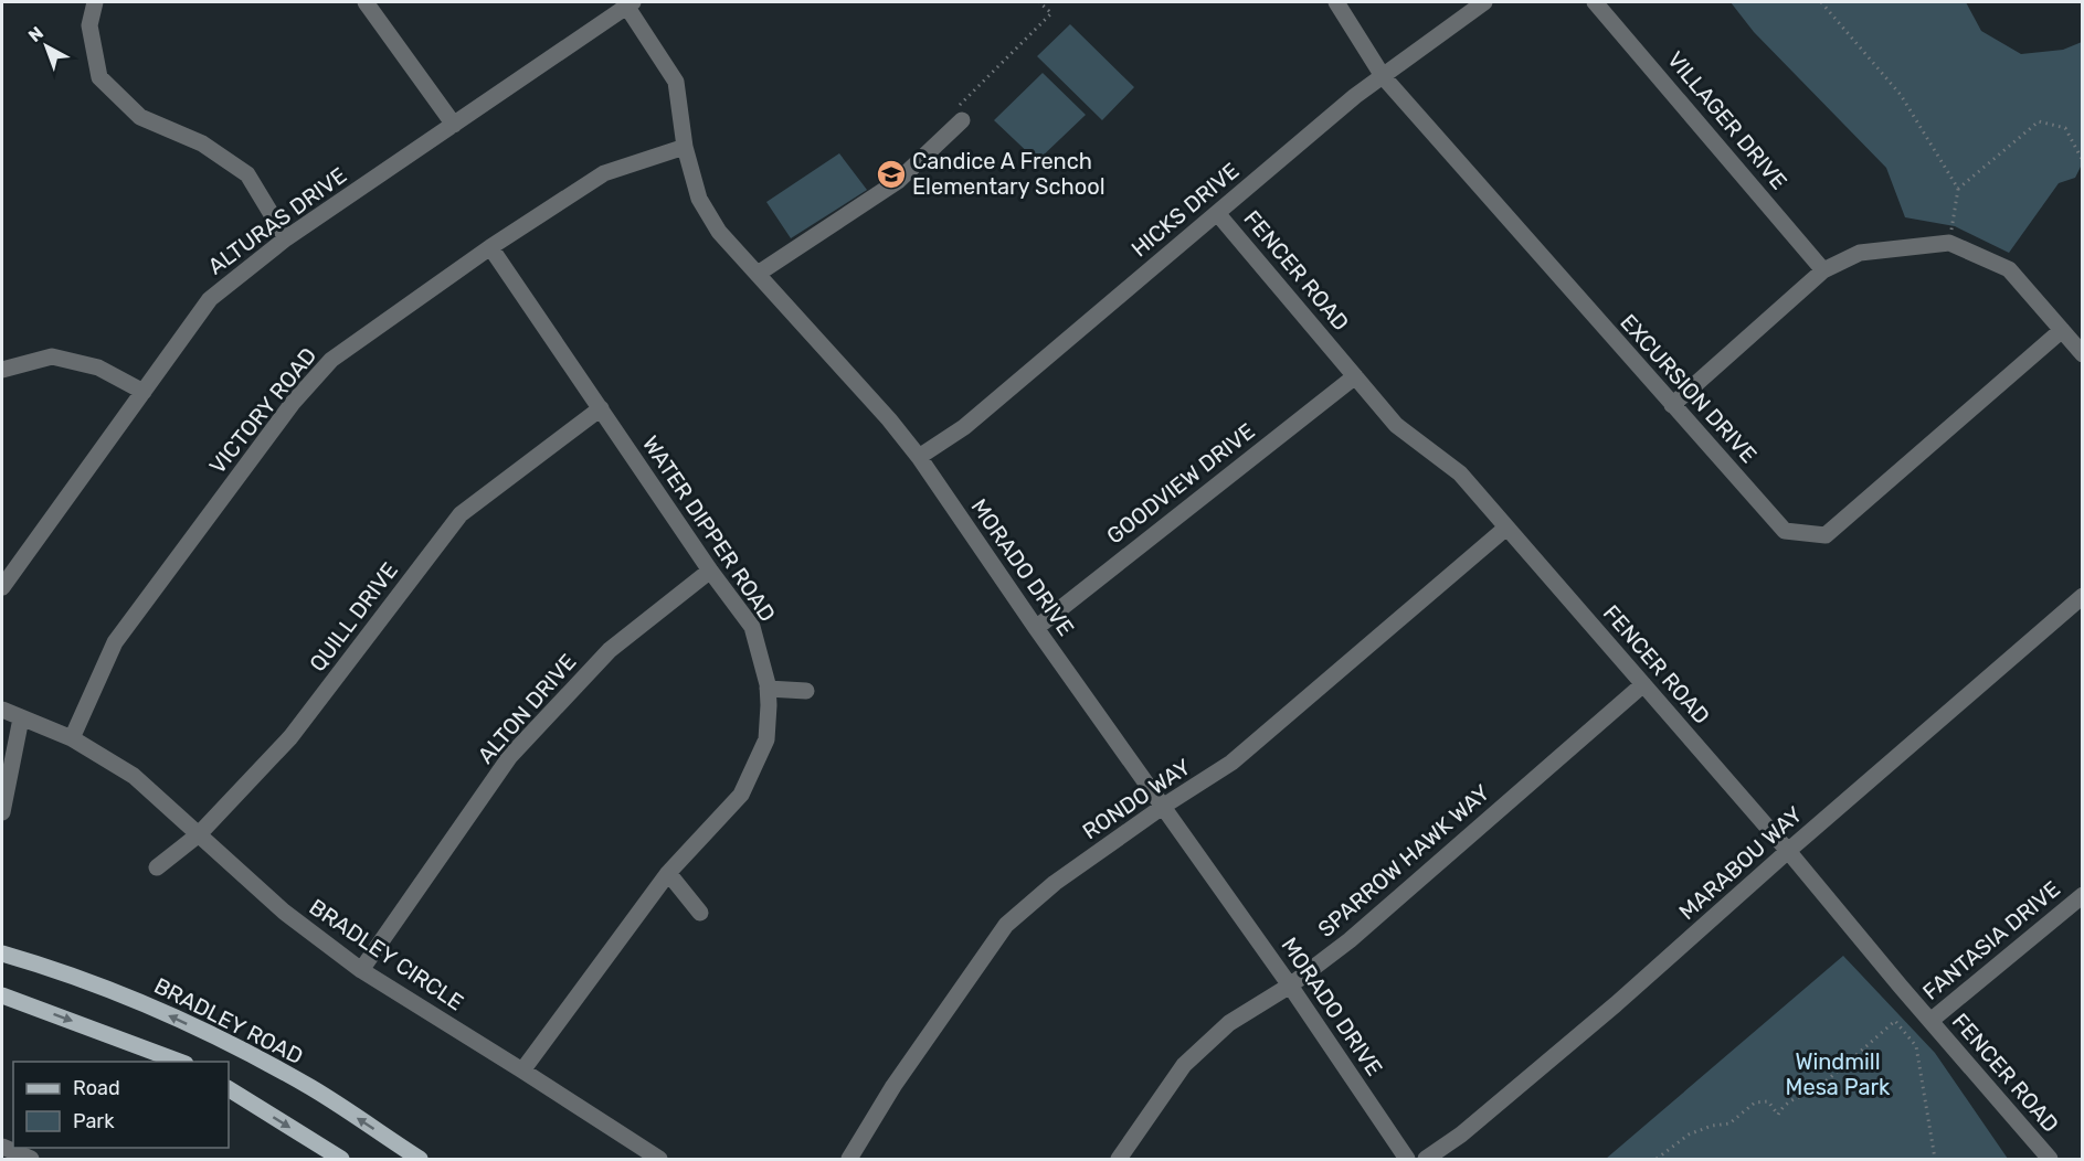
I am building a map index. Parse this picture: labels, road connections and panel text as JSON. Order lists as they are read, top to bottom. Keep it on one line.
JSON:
{"streets":{"main road":["BRADLEY ROAD"],"street":["VILLAGER DRIVE","HICKS DRIVE","ALTURAS DRIVE","FENCER ROAD","EXCURSION DRIVE","VICTORY ROAD","GOODVIEW DRIVE","WATER DIPPER ROAD","MORADO DRIVE","QUILL DRIVE","ALTON DRIVE","RONDO WAY","SPARROW HAWK WAY","MARABOU WAY","FANTASIA DRIVE","BRADLEY CIRCLE"]},"crossings":[["HICKS DRIVE","FENCER ROAD"],["HICKS DRIVE","EXCURSION DRIVE"],["HICKS DRIVE","MORADO DRIVE"],["ALTURAS DRIVE","MORADO DRIVE"],["FENCER ROAD","GOODVIEW DRIVE"],["FENCER ROAD","RONDO WAY"],["FENCER ROAD","SPARROW HAWK WAY"],["FENCER ROAD","MARABOU WAY"],["FENCER ROAD","FANTASIA DRIVE"],["VICTORY ROAD","WATER DIPPER ROAD"],["VICTORY ROAD","MORADO DRIVE"],["VICTORY ROAD","BRADLEY CIRCLE"],["GOODVIEW DRIVE","MORADO DRIVE"],["WATER DIPPER ROAD","QUILL DRIVE"],["WATER DIPPER ROAD","ALTON DRIVE"],["WATER DIPPER ROAD","BRADLEY CIRCLE"],["MORADO DRIVE","RONDO WAY"],["MORADO DRIVE","SPARROW HAWK WAY"],["QUILL DRIVE","BRADLEY CIRCLE"],["ALTON DRIVE","BRADLEY CIRCLE"]],"parks":["Windmill Mesa Park"],"places":{"school or university":["Candice A French Elementary School"]},"legend":["Road","Park"],"north":"top left"}
